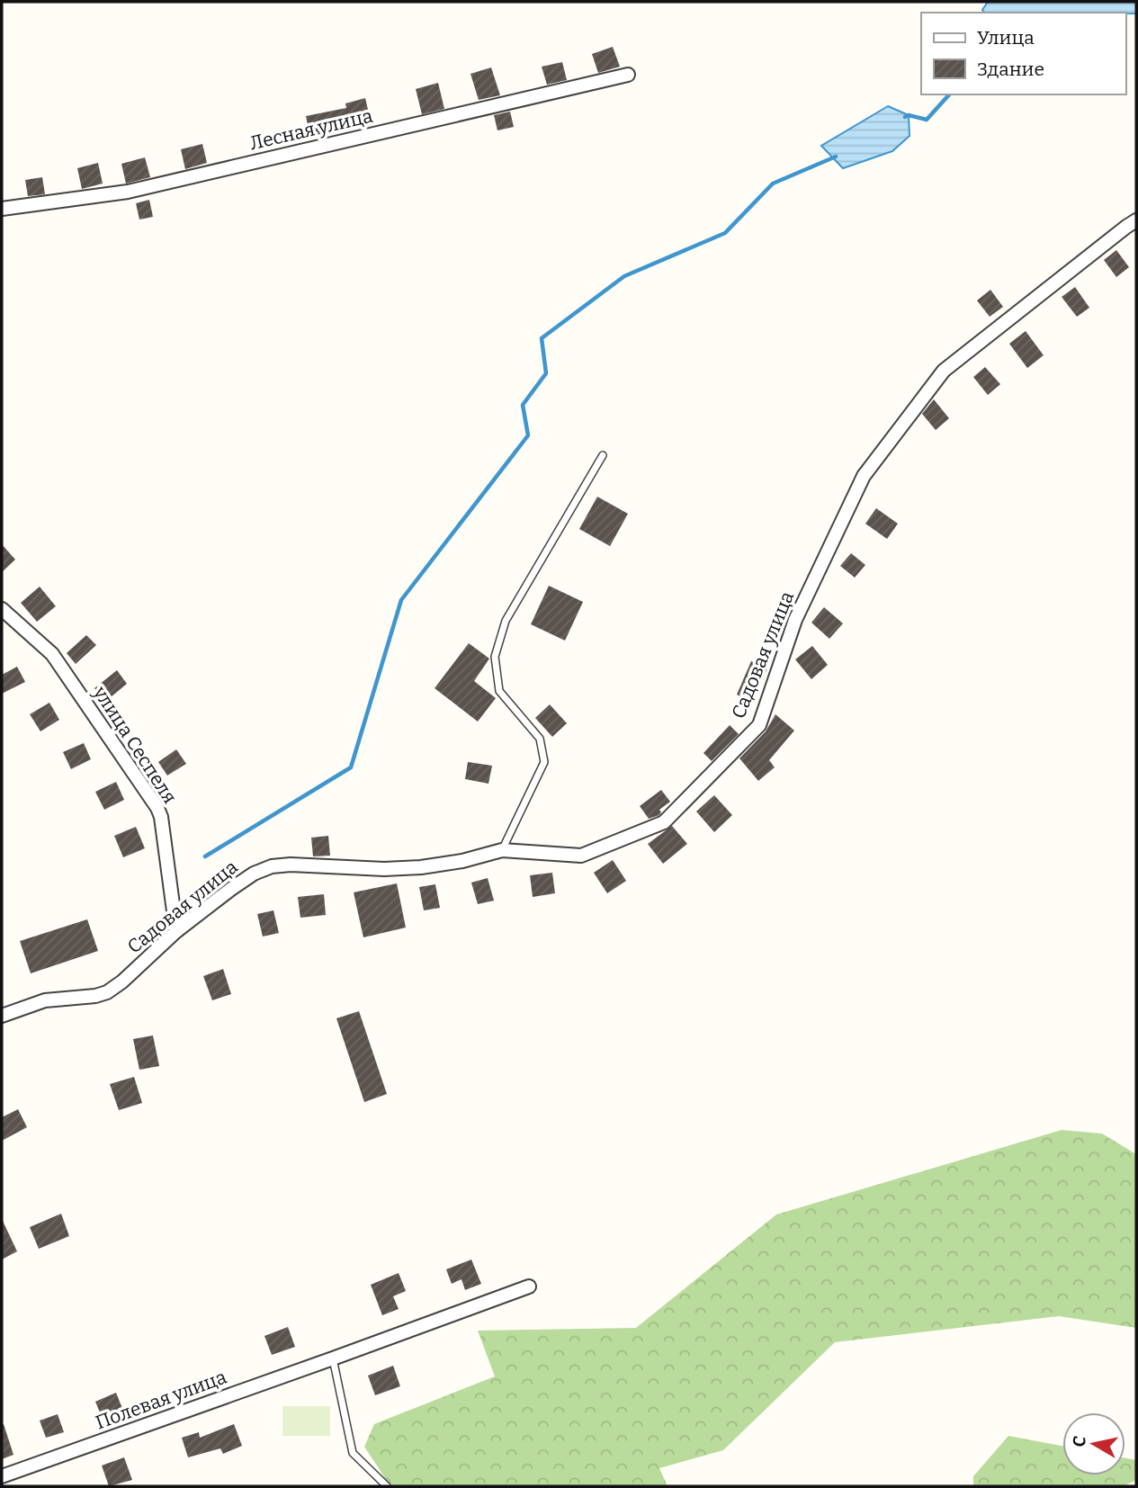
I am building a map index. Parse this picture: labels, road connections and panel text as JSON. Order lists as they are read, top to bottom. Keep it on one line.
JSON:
{"streets":{"street":["Лесная улица","Садовая улица","улица Сеспеля","Полевая улица"]},"crossings":[["Садовая улица","улица Сеспеля"]],"legend":["Улица","Здание"],"north":"left"}
